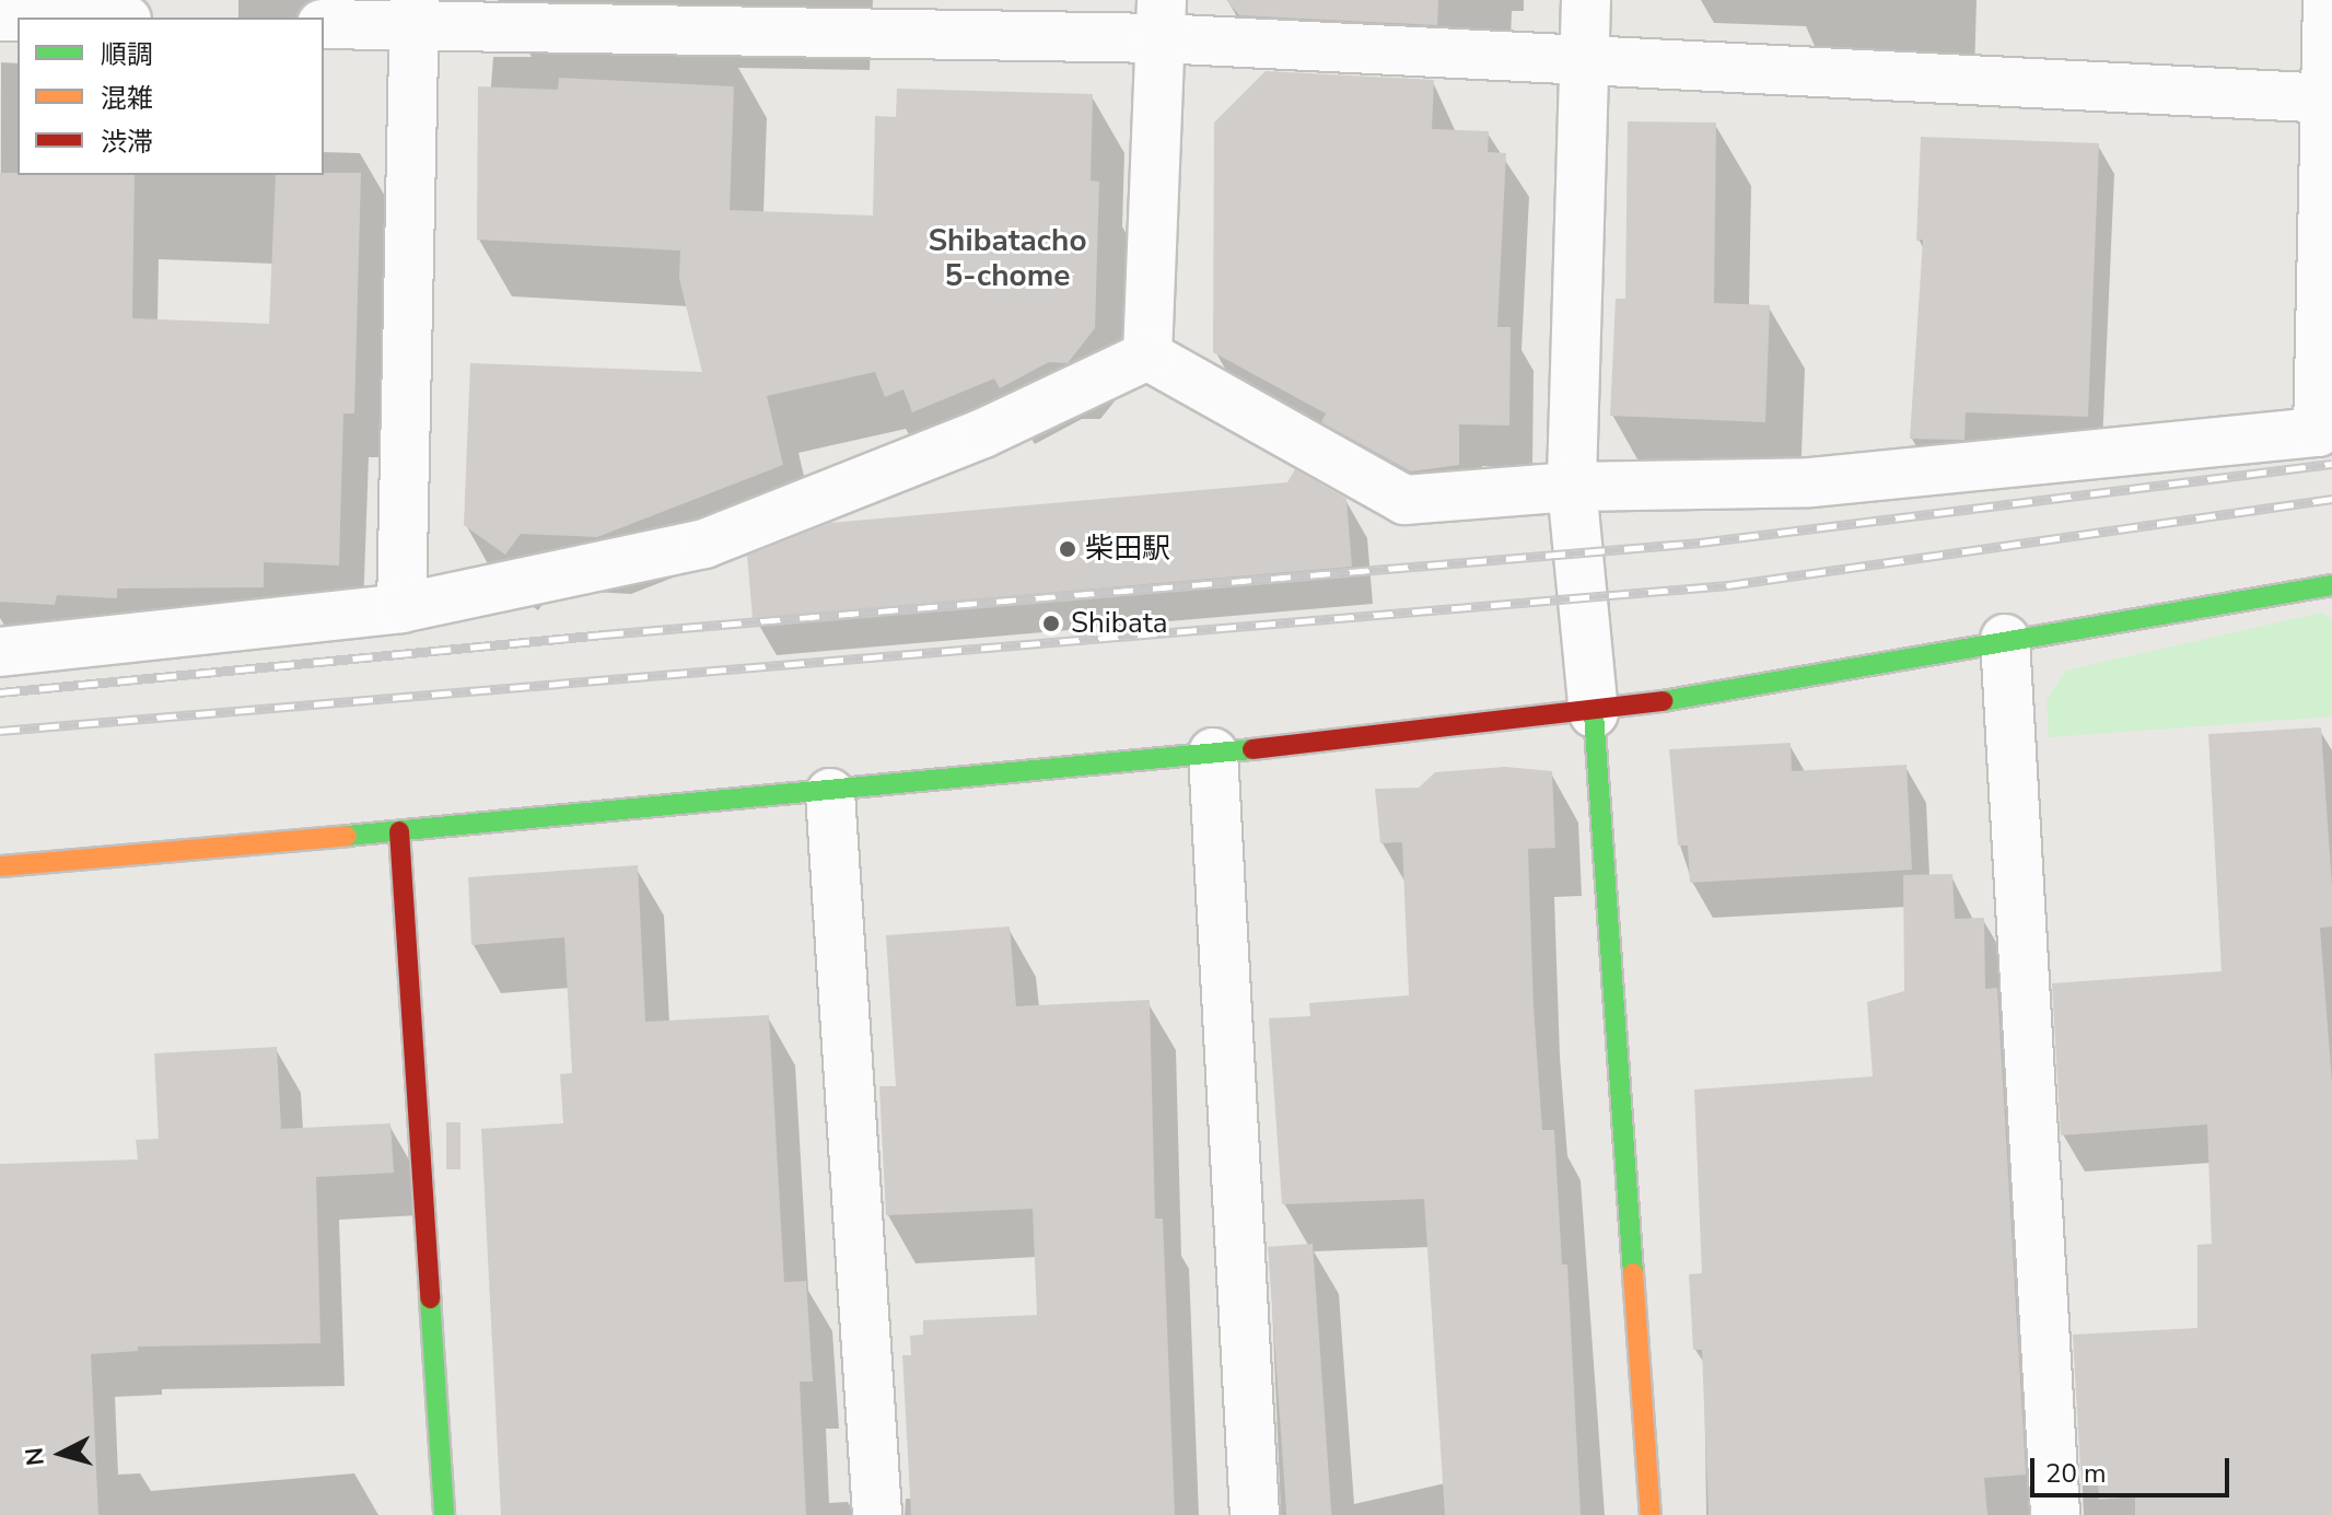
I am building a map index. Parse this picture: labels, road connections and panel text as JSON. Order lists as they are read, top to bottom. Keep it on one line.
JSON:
{"districts":["Shibatacho 5-chome"],"places":["柴田駅","Shibata"],"legend":["順調","混雑","渋滞"],"scale_bar":"20 m","north":"left"}
